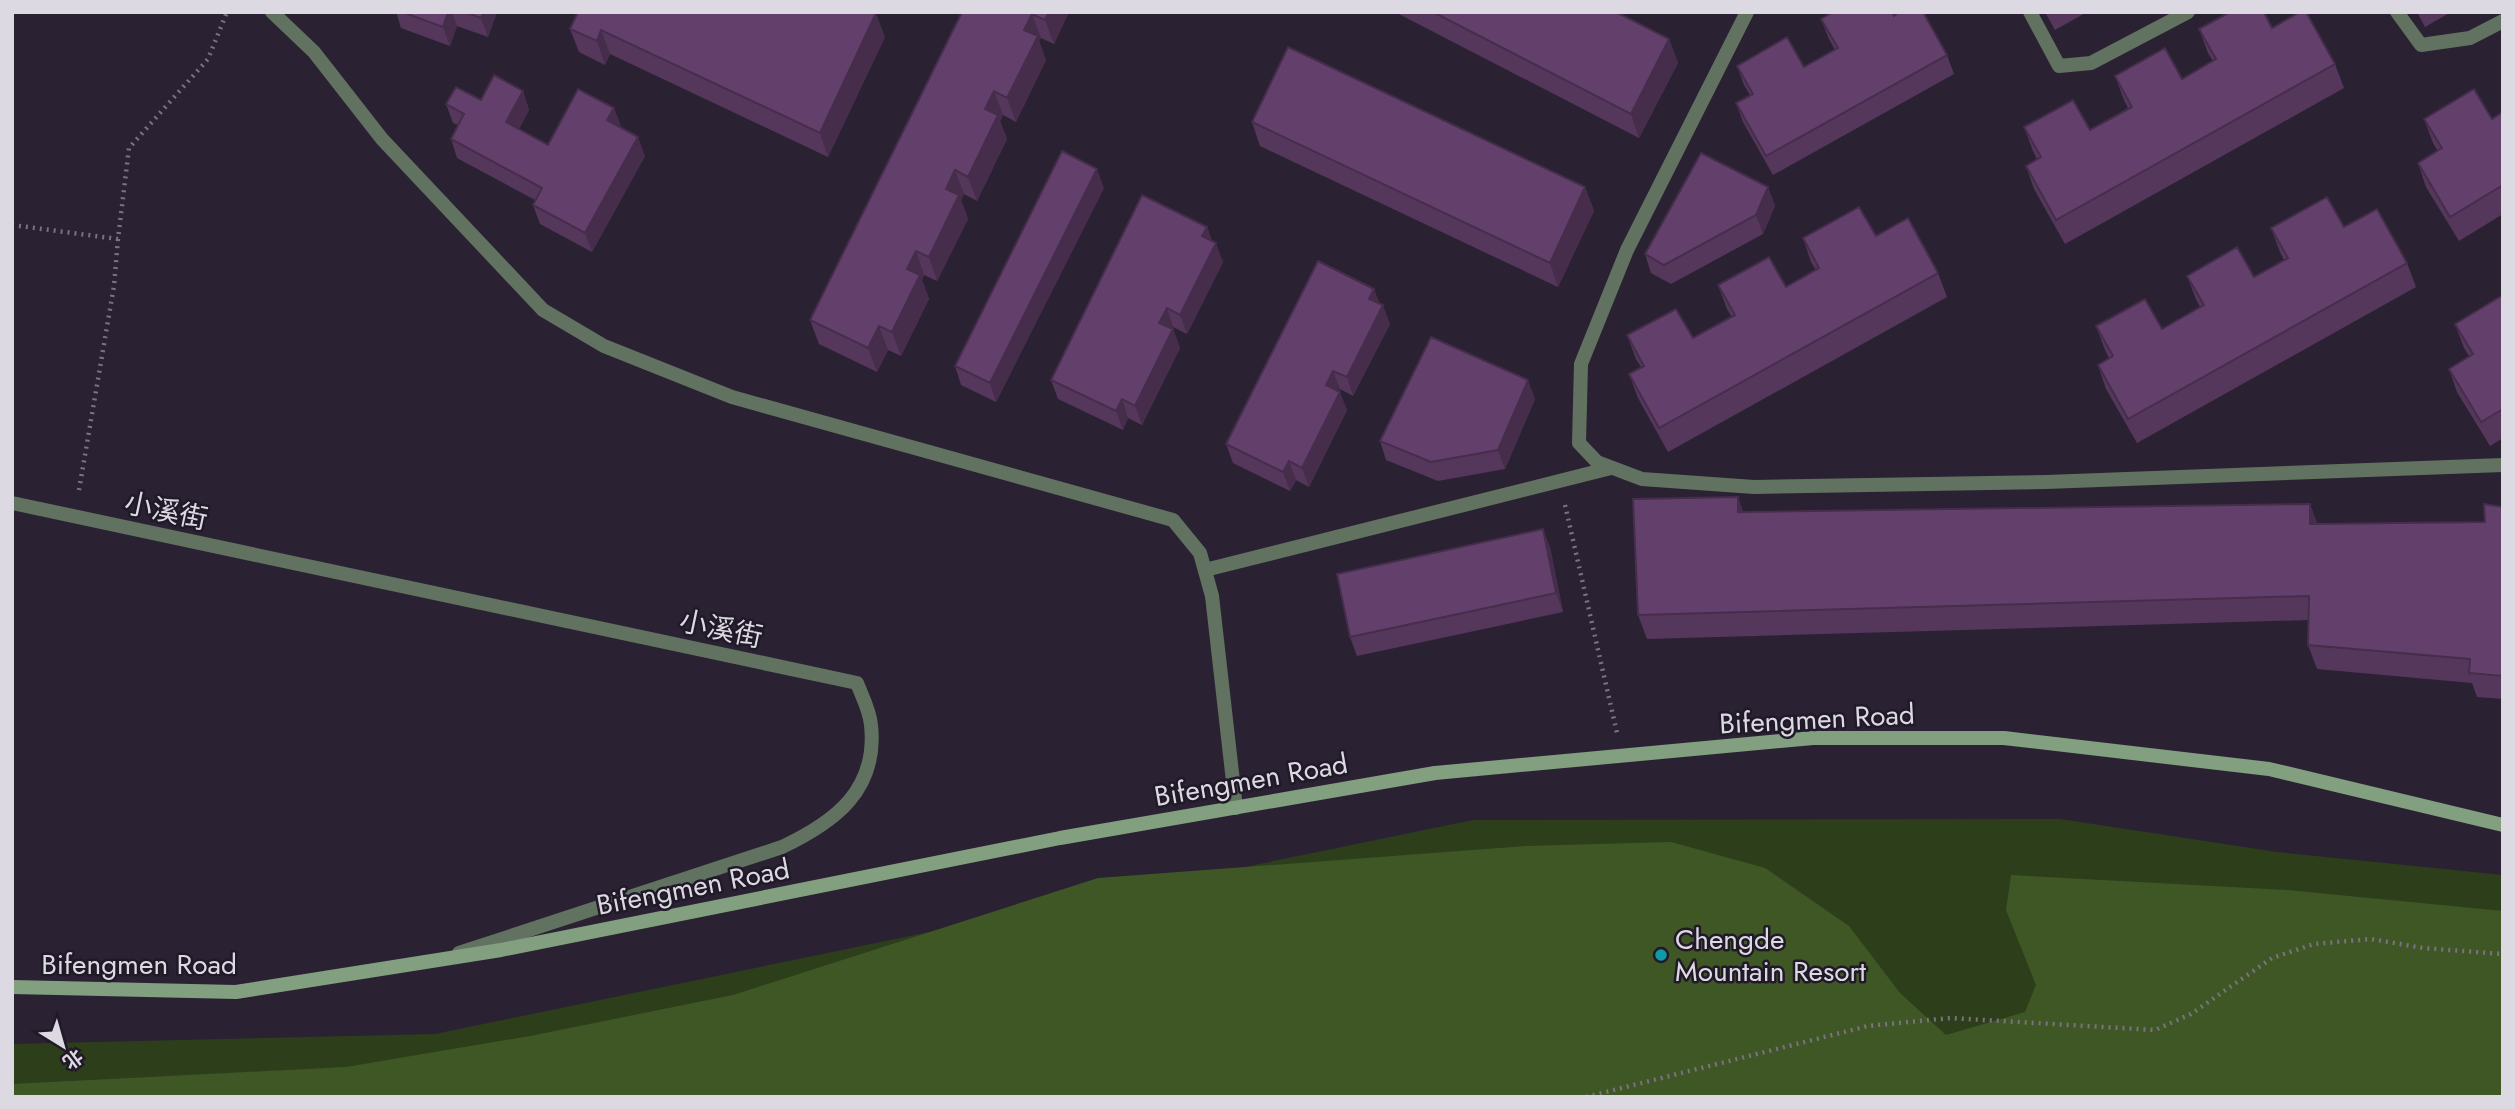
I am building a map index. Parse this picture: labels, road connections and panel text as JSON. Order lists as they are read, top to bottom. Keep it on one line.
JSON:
{"streets":{"street":["小溪街","Bifengmen Road"]},"crossings":[["小溪街","Bifengmen Road"]],"places":["Chengde Mountain Resort"],"north":"bottom right"}
